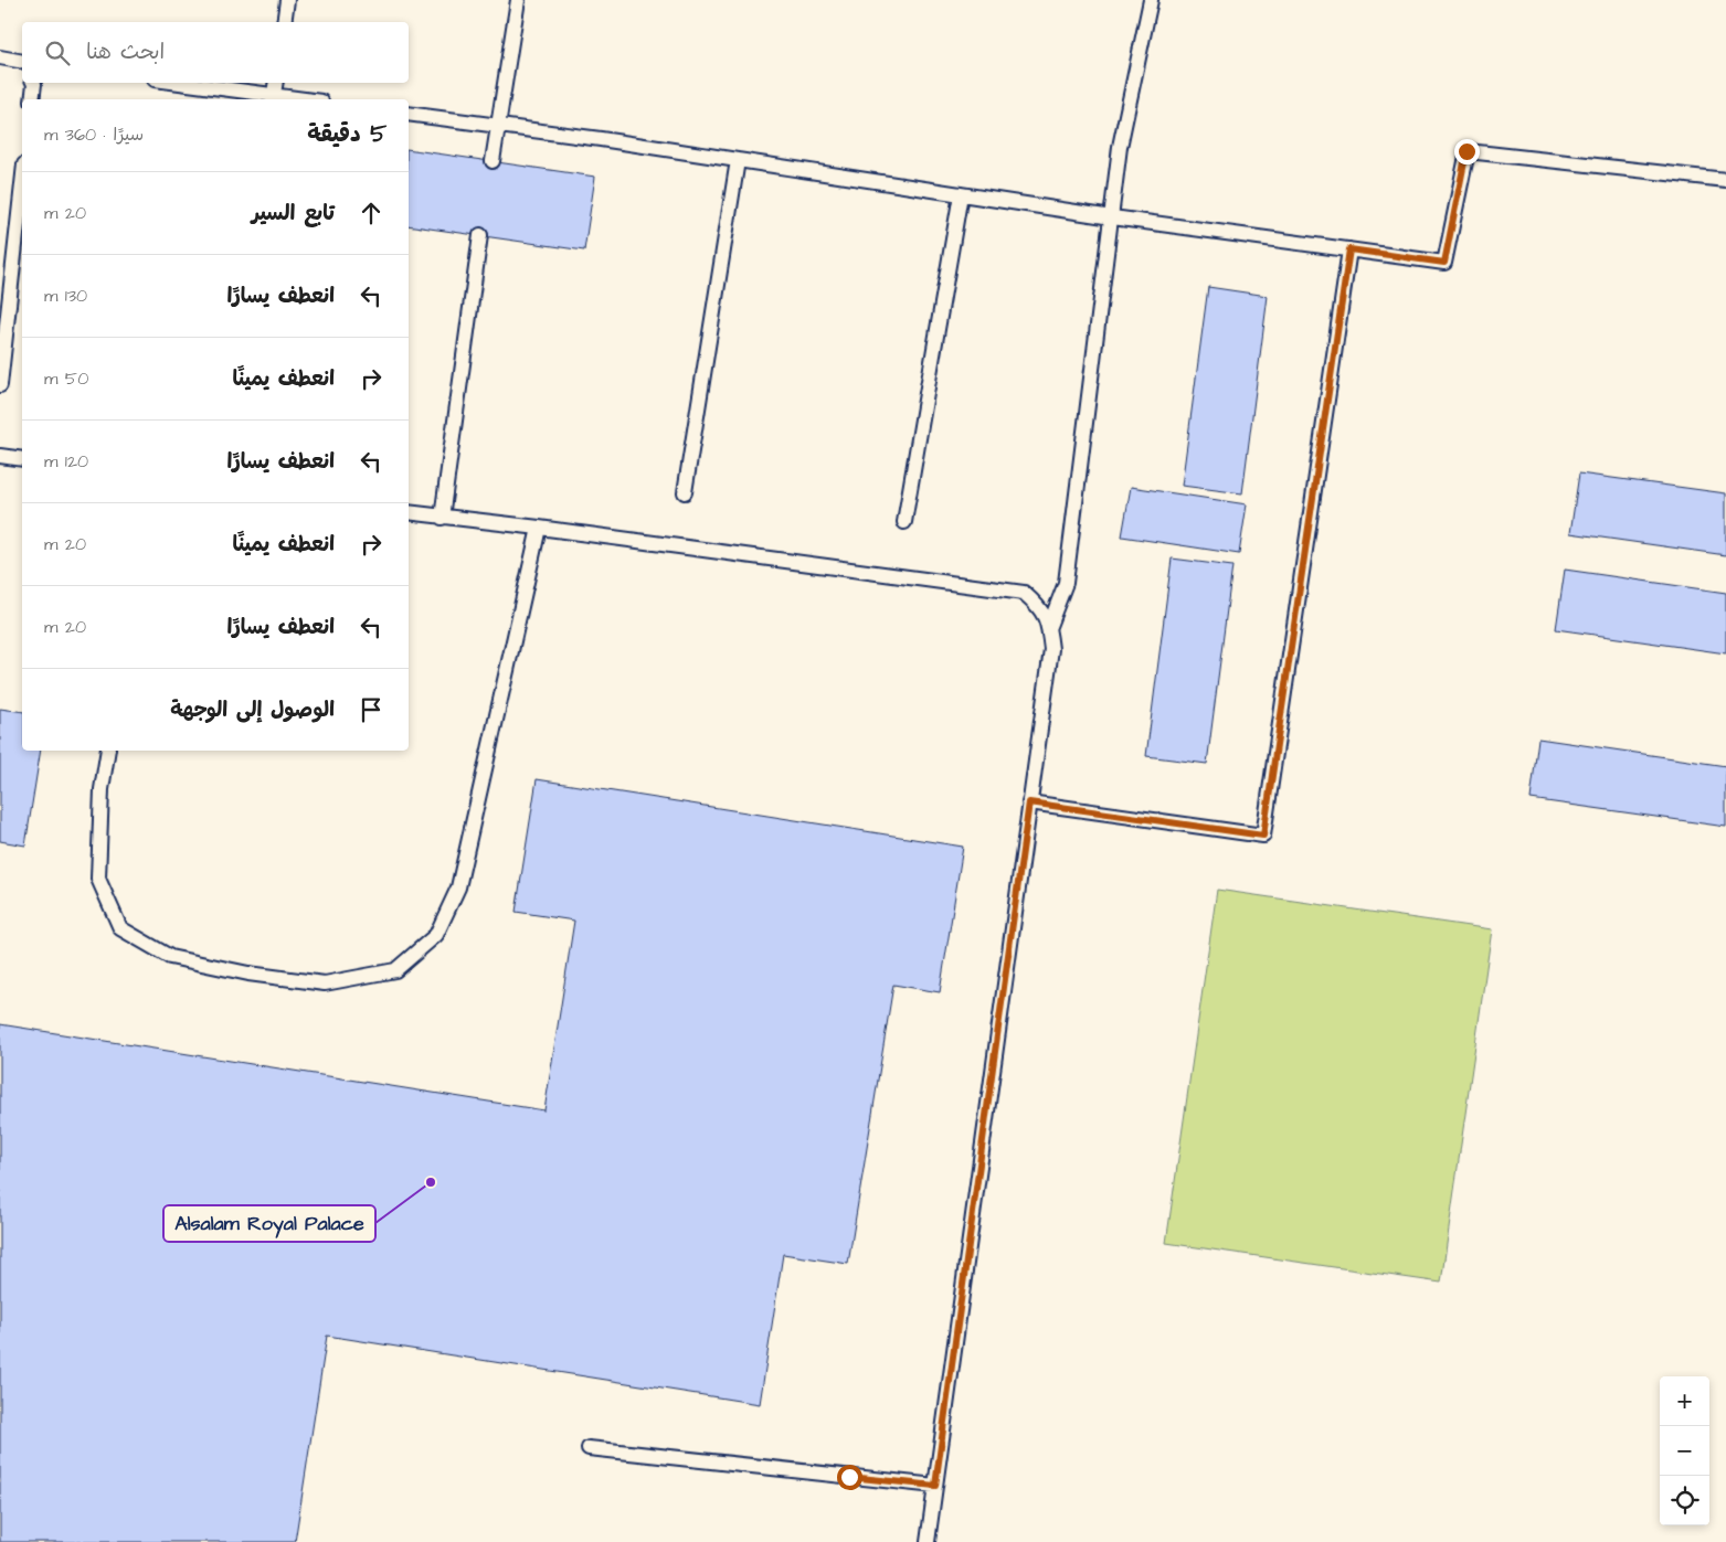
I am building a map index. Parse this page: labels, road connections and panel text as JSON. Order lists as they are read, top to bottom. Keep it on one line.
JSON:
{"places":["Alsalam Royal Palace"],"page":{"search":"ابحث هنا","heading":["5 دقيقة","سيرًا · 360 m"],"list":[["تابع السير","20 m"],["انعطف يسارًا","130 m"],["انعطف يمينًا","50 m"],["انعطف يسارًا","120 m"],["انعطف يمينًا","20 m"],["انعطف يسارًا","20 m"],"الوصول إلى الوجهة"],"map_buttons":["+","−"]}}
